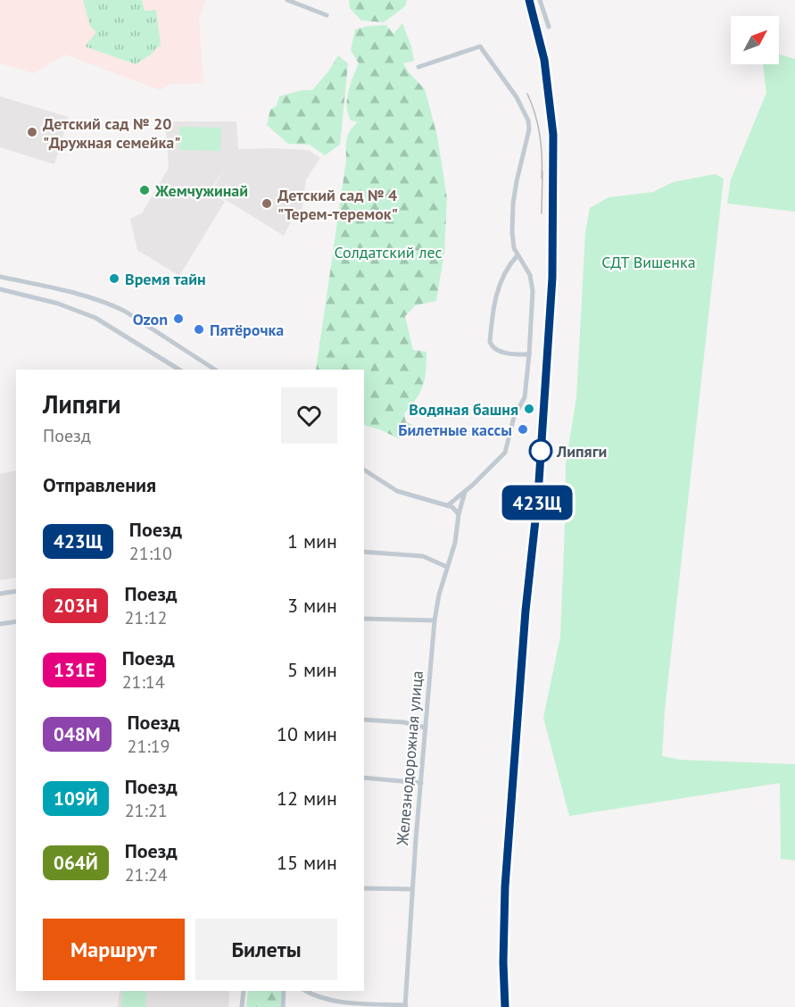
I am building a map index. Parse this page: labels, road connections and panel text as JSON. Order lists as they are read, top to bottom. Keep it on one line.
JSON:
{"streets":{"street":["Железнодорожная улица"]},"parks":["Солдатский лес","СДТ Вишенка"],"places":["Детский сад № 20 \"Дружная семейка\"","Жемчужинай","Детский сад № 4 \"Терем-теремок\"","Время тайн","Ozon","Пятёрочка","Водяная башня","Билетные кассы","Липяги"],"north":"top right","page":{"on_map":"423Щ","heading":[["Липяги","Поезд"],"Отправления"],"list":[{"mark":"423Щ","name":"Поезд","note":"21:10","value":"1 мин"},{"mark":"203Н","name":"Поезд","note":"21:12","value":"3 мин"},{"mark":"131Е","name":"Поезд","note":"21:14","value":"5 мин"},{"mark":"048М","name":"Поезд","note":"21:19","value":"10 мин"},{"mark":"109Й","name":"Поезд","note":"21:21","value":"12 мин"},{"mark":"064Й","name":"Поезд","note":"21:24","value":"15 мин"}],"buttons":["Маршрут","Билеты"]}}
